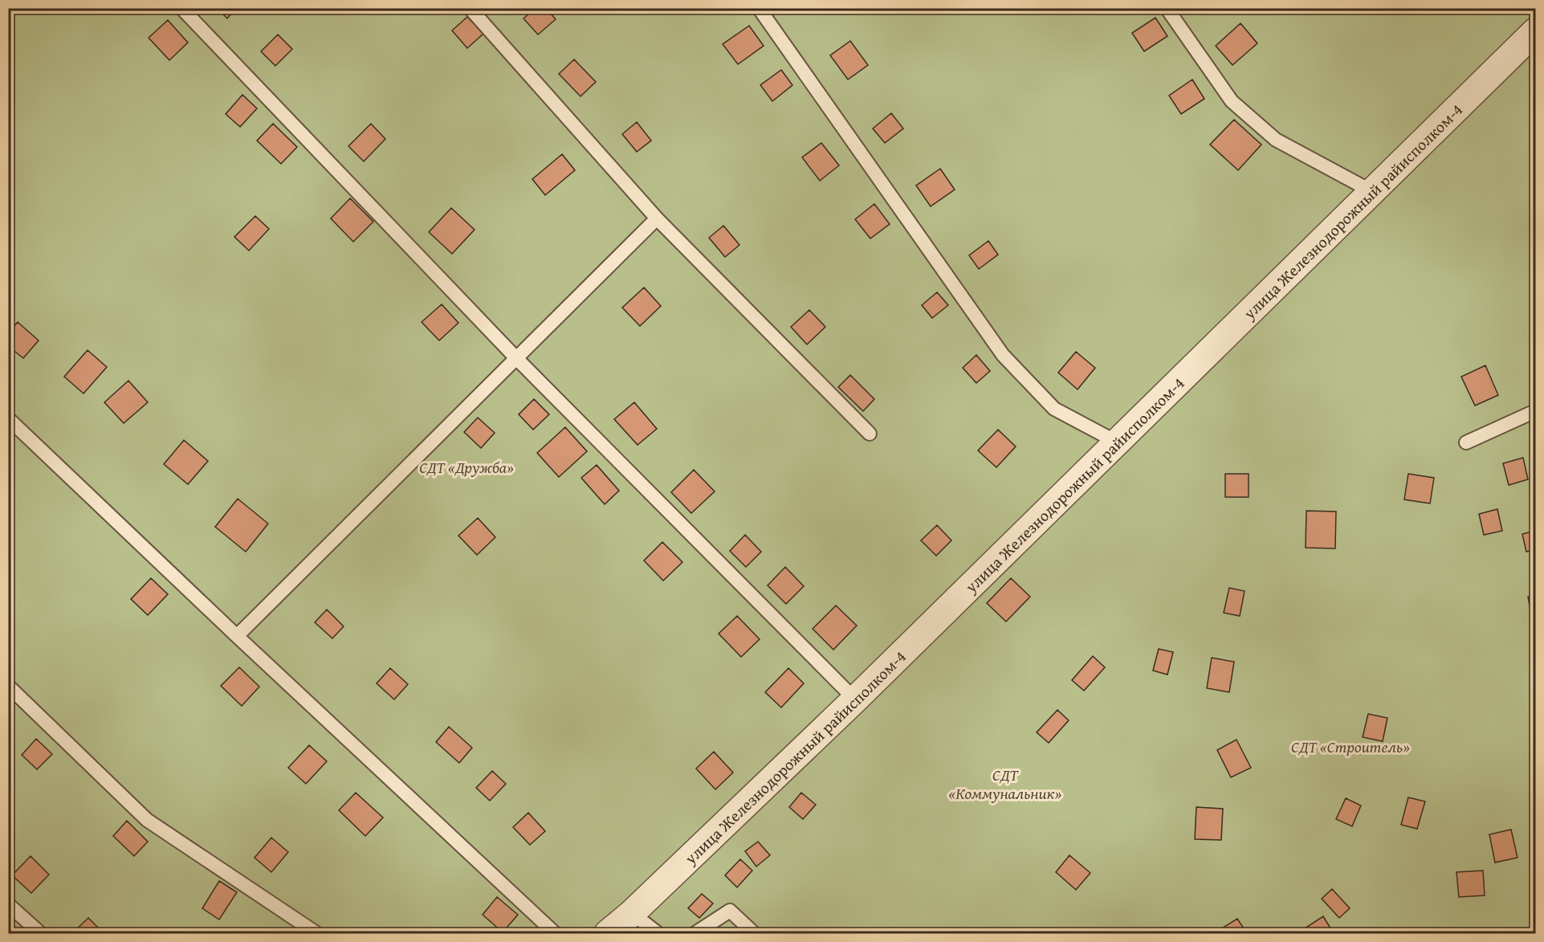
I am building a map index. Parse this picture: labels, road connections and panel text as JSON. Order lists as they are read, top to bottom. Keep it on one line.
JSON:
{"streets":{"street":["улица Железнодорожный райисполком-4"]},"parks":["СДТ «Дружба»","СДТ «Строитель»","СДТ «Коммунальник»"]}
